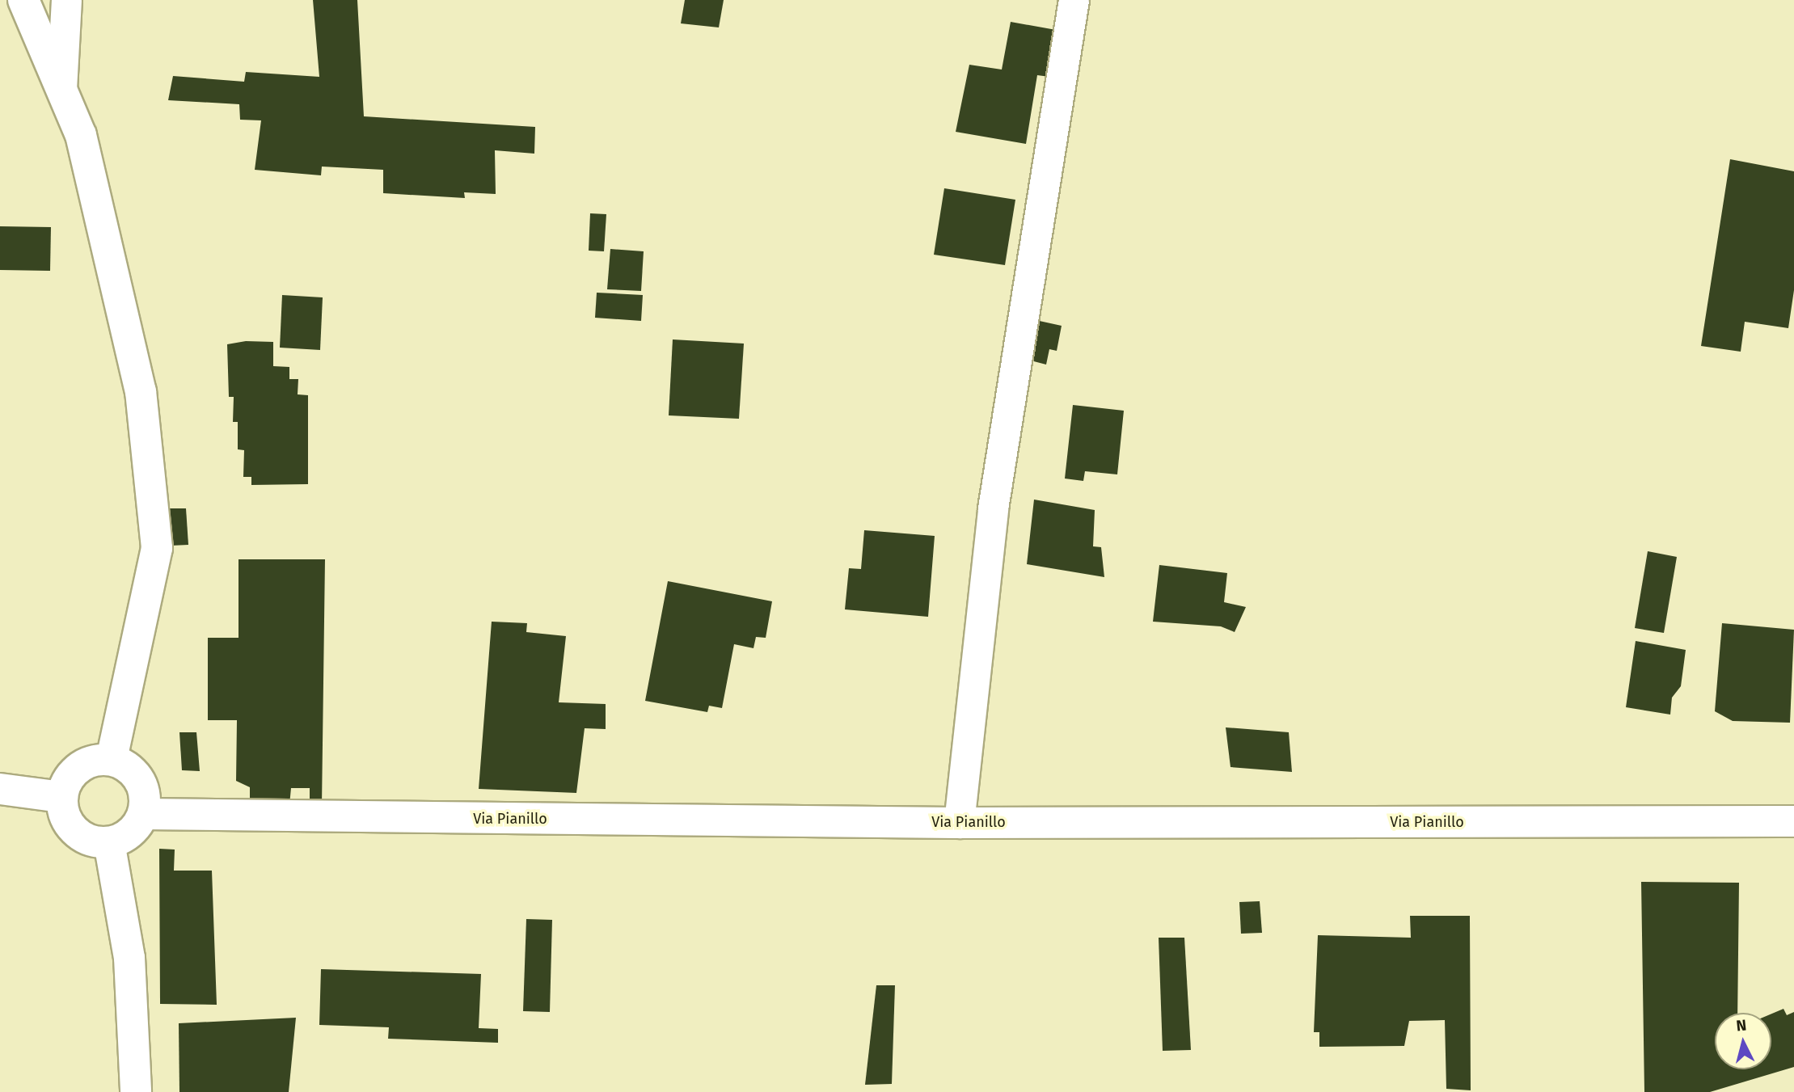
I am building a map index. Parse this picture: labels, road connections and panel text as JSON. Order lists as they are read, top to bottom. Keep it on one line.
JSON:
{"streets":{"street":["Via Pianillo"]},"north":"top"}
